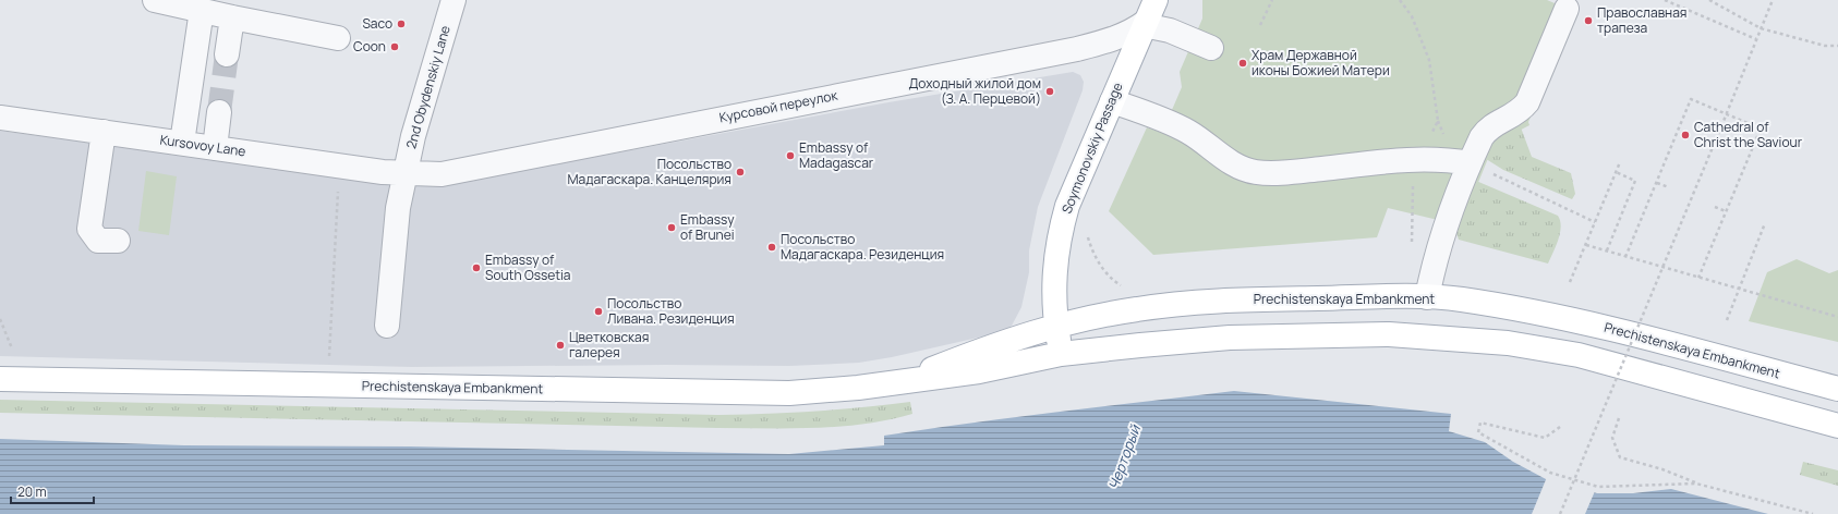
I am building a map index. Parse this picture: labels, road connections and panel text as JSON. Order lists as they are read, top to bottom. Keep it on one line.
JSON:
{"streets":{"main road":["Soymonovskiy Passage","Prechistenskaya Embankment"],"street":["2nd Obydenskiy Lane","Курсовой переулок","Kursovoy Lane"]},"crossings":[["2nd Obydenskiy Lane","Курсовой переулок"],["2nd Obydenskiy Lane","Kursovoy Lane"],["Курсовой переулок","Kursovoy Lane"],["Курсовой переулок","Soymonovskiy Passage"],["Soymonovskiy Passage","Prechistenskaya Embankment"]],"water":["Черторый"],"places":["Православная трапеза","Saco","Coon","Храм Державной иконы Божией Матери","Доходный жилой дом (З. А. Перцевой)","Cathedral of Christ the Saviour","Embassy of Madagascar","Посольство Мадагаскара. Канцелярия","Embassy of Brunei","Посольство Мадагаскара. Резиденция","Embassy of South Ossetia","Посольство Ливана. Резиденция","Цветковская галерея"],"scale_bar":"20 m"}
